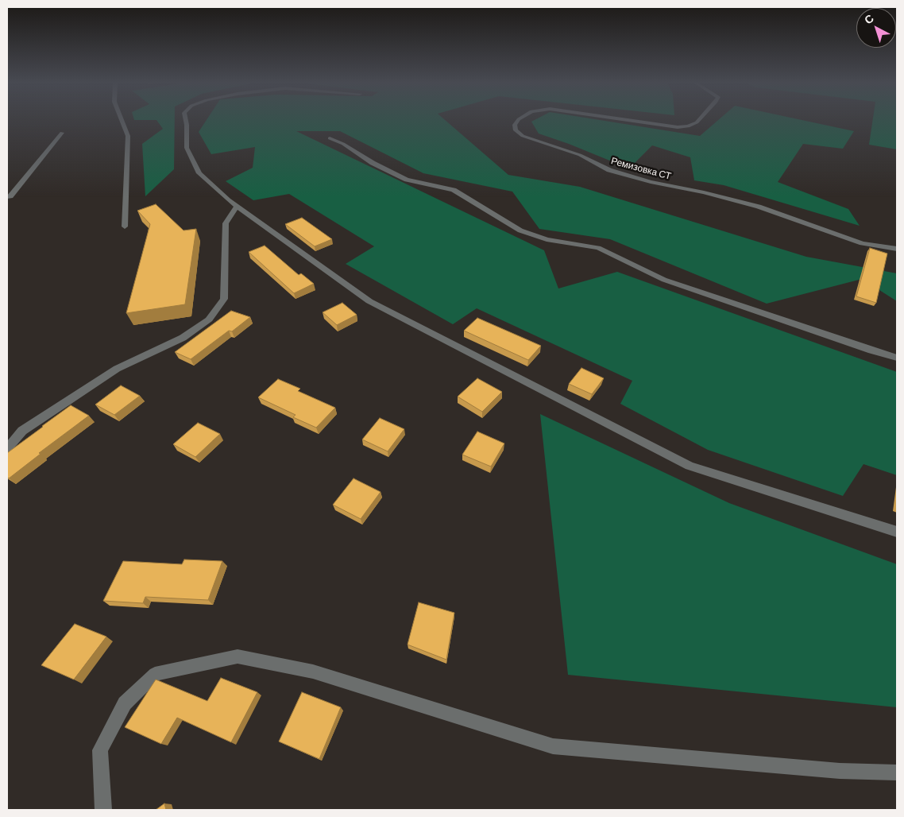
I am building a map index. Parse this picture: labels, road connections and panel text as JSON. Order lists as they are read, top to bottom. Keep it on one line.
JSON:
{"streets":{"street":["Ремизовка СТ"]},"north":"top left"}
